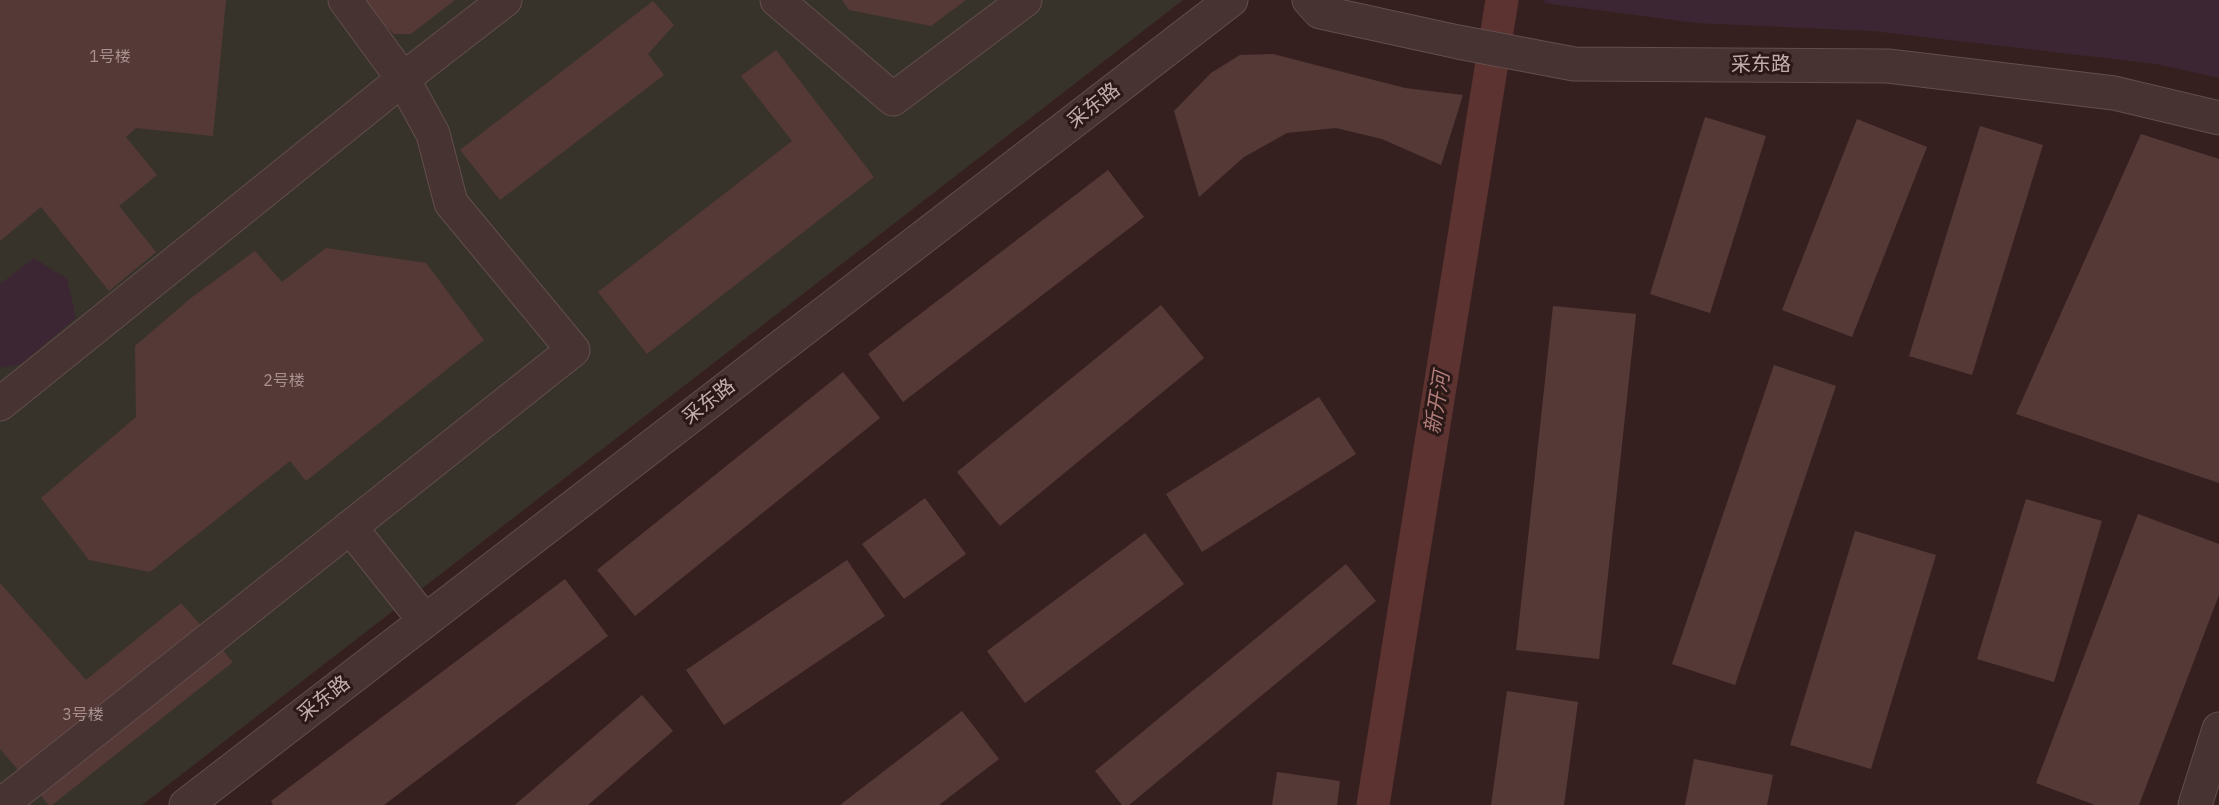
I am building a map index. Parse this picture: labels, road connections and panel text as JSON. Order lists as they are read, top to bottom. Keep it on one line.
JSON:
{"streets":{"street":["采东路"]},"water":["新开河"],"house_numbers":["1号楼","2号楼","3号楼"]}
